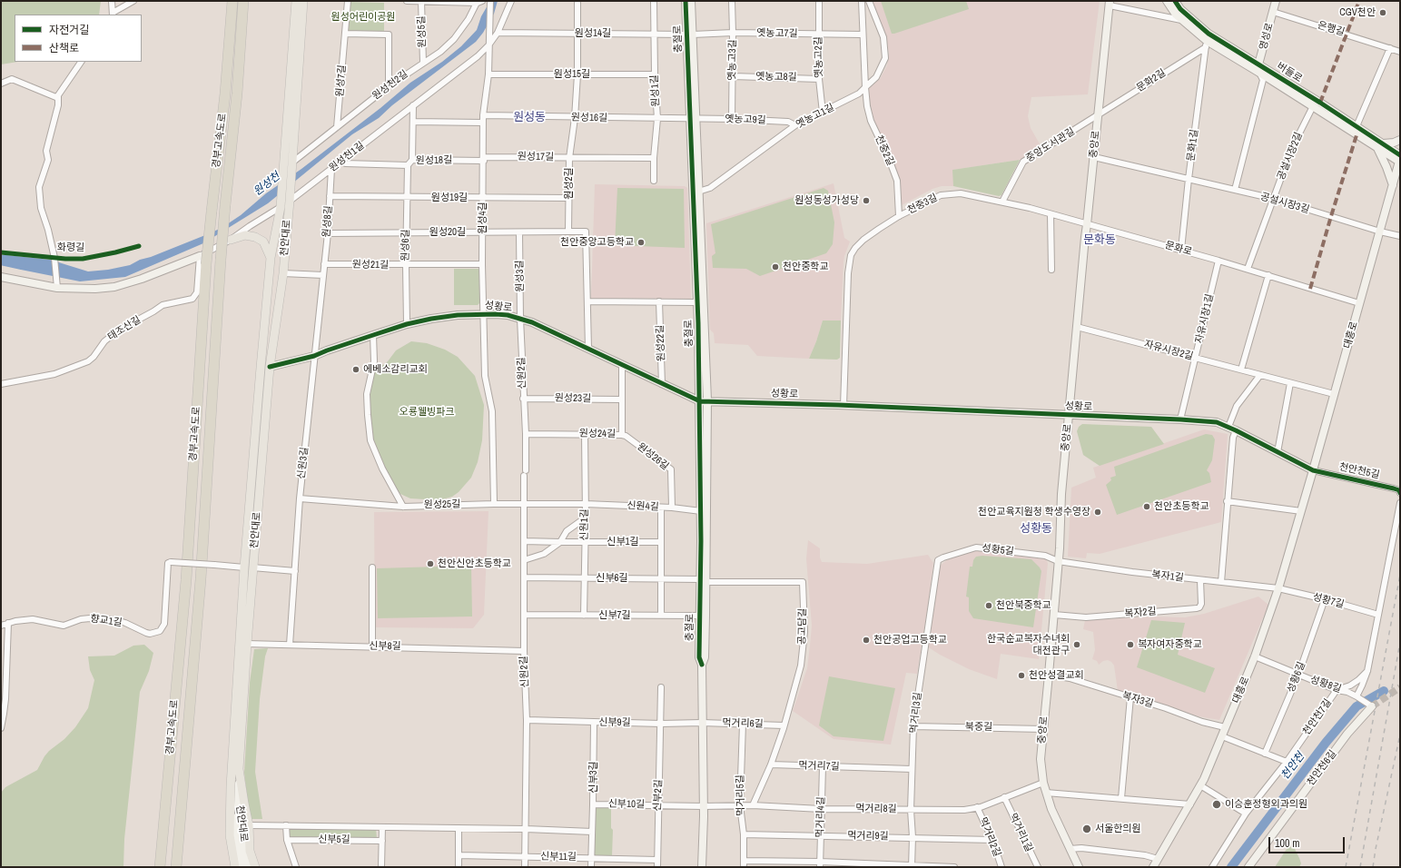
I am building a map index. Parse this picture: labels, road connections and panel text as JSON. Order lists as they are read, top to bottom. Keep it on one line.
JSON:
{"streets":{"highway":["경부고속도로"],"main road":["천안대로"],"street":["은행길","원성5길","원성14길","옛농고7길","영성로","충절로","옛농고2길","옛농고3길","버들로","원성15길","옛농고8길","원성7길","문화2길","원성천2길","원성1길","옛농고1길","원성16길","옛농고9길","중앙로","중앙도서관길","문화1길","천중2길","공설시장2길","원성천1길","원성17길","원성18길","원성2길","원성19길","공설시장3길","천중3길","원성4길","원성8길","원성20길","원성6길","문화로","원성21길","원성3길","성황로","자유시장1길","태조산길","대흥로","원성22길","자유시장2길","신원2길","원성23길","원성24길","원성26길","신원3길","천안천5길","원성25길","신원4길","신원1길","신부1길","성황5길","복자1길","신부6길","성황7길","복자2길","신부7길","향교1길","공고담길","신부8길","성황6길","성황8길","복자3길","먹거리3길","천안천7길","신부9길","먹거리6길","북중길","먹거리7길","천안천6길","신부3길","신부2길","먹거리5길","신부10길","먹거리8길","먹거리4길","먹거리1길","먹거리9길","먹거리2길","신부5길","신부11길"],"cycle path":["화령길"]},"crossings":[["은행길","영성로"],["원성5길","원성천2길"],["원성14길","옛농고7길"],["원성14길","충절로"],["원성14길","원성1길"],["원성14길","원성천1길"],["원성14길","원성2길"],["옛농고7길","충절로"],["옛농고7길","옛농고2길"],["옛농고7길","옛농고3길"],["영성로","버들로"],["충절로","옛농고1길"],["충절로","원성16길"],["충절로","옛농고9길"],["충절로","성황로"],["충절로","신원4길"],["충절로","신부6길"],["충절로","신부7길"],["충절로","공고담길"],["충절로","신부9길"],["충절로","먹거리6길"],["충절로","신부10길"],["충절로","먹거리8길"],["옛농고2길","옛농고8길"],["옛농고2길","옛농고1길"],["옛농고3길","옛농고8길"],["옛농고3길","옛농고9길"],["버들로","문화2길"],["버들로","중앙로"],["버들로","문화1길"],["버들로","공설시장2길"],["버들로","대흥로"],["원성15길","원성1길"],["원성15길","원성2길"],["원성15길","원성4길"],["원성7길","원성천2길"],["문화2길","중앙로"],["문화2길","중앙도서관길"],["문화2길","문화1길"],["원성천2길","천안대로"],["원성1길","원성16길"],["원성1길","원성17길"],["옛농고1길","옛농고9길"],["옛농고1길","천중2길"],["원성16길","옛농고9길"],["원성16길","원성2길"],["원성16길","원성4길"],["중앙로","중앙도서관길"],["중앙로","공설시장3길"],["중앙로","천중3길"],["중앙로","문화로"],["중앙로","성황로"],["중앙로","자유시장2길"],["중앙로","성황5길"],["중앙로","복자1길"],["중앙로","복자2길"],["중앙로","복자3길"],["중앙로","북중길"],["중앙로","먹거리8길"],["중앙도서관길","천중3길"],["문화1길","공설시장3길"],["문화1길","문화로"],["천중2길","천중3길"],["공설시장2길","공설시장3길"],["공설시장2길","문화로"],["원성천1길","원성18길"],["원성천1길","원성4길"],["원성천1길","원성8길"],["원성천1길","천안대로"],["원성17길","원성18길"],["원성17길","원성2길"],["원성17길","원성4길"],["원성18길","원성4길"],["원성18길","원성6길"],["원성2길","원성19길"],["원성2길","원성20길"],["원성19길","원성4길"],["원성19길","원성8길"],["원성19길","원성6길"],["공설시장3길","대흥로"],["천중3길","문화로"],["천중3길","성황로"],["원성4길","원성20길"],["원성4길","원성21길"],["원성4길","성황로"],["원성8길","원성20길"],["원성8길","원성21길"],["원성8길","성황로"],["원성8길","신원3길"],["원성20길","원성6길"],["원성20길","원성3길"],["천안대로","성황로"],["천안대로","향교1길"],["천안대로","신부8길"],["원성6길","원성21길"],["원성6길","성황로"],["문화로","자유시장1길"],["문화로","대흥로"],["원성3길","성황로"],["원성3길","신원2길"],["성황로","자유시장1길"],["성황로","대흥로"],["성황로","원성22길"],["성황로","신원2길"],["성황로","원성24길"],["성황로","신원3길"],["성황로","천안천5길"],["성황로","원성25길"],["자유시장1길","자유시장2길"],["대흥로","자유시장2길"],["대흥로","천안천5길"],["대흥로","복자1길"],["대흥로","성황7길"],["대흥로","성황8길"],["대흥로","복자3길"],["신원2길","원성23길"],["신원2길","원성24길"],["신원2길","원성25길"],["신원2길","신부6길"],["신원2길","신부7길"],["신원2길","신부8길"],["신원2길","신부9길"],["신원2길","신부11길"],["원성23길","원성24길"],["원성24길","원성26길"],["원성24길","신원1길"],["원성26길","신원4길"],["신원3길","원성25길"],["신원3길","신부8길"],["원성25길","신원4길"],["원성25길","신원1길"],["신원4길","신원1길"],["신원1길","신부1길"],["신원1길","신부6길"],["신원1길","신부7길"],["성황5길","복자1길"],["성황5길","먹거리3길"],["복자1길","성황7길"],["복자1길","복자2길"],["신부6길","공고담길"],["성황7길","성황6길"],["공고담길","먹거리6길"],["공고담길","먹거리7길"],["성황6길","성황8길"],["성황8길","천안천7길"],["먹거리3길","북중길"],["먹거리3길","먹거리7길"],["먹거리3길","먹거리8길"],["먹거리3길","먹거리9길"],["신부9길","먹거리6길"],["신부9길","신부3길"],["신부9길","신부2길"],["먹거리6길","먹거리5길"],["먹거리7길","먹거리4길"],["신부3길","신부10길"],["신부3길","신부11길"],["신부2길","신부10길"],["신부2길","신부11길"],["먹거리5길","먹거리8길"],["먹거리5길","먹거리9길"],["신부10길","먹거리8길"],["먹거리8길","먹거리4길"],["먹거리8길","먹거리1길"],["먹거리8길","먹거리2길"],["먹거리4길","먹거리9길"],["먹거리9길","먹거리2길"]],"districts":["원성동","문화동","성황동"],"water":["원성천","천안천"],"parks":["원성어린이공원","오룡웰빙파크"],"places":["CGV천안","원성동성가성당","천안중앙고등학교","천안중학교","에베소감리교회","천안초등학교","천안교육지원청 학생수영장","천안신안초등학교","천안북중학교","천안공업고등학교","한국순교복자수녀회 대전관구","복자여자중학교","천안성결교회","이승훈정형외과의원","서울한의원"],"legend":["자전거길","산책로"],"scale_bar":"100 m"}
